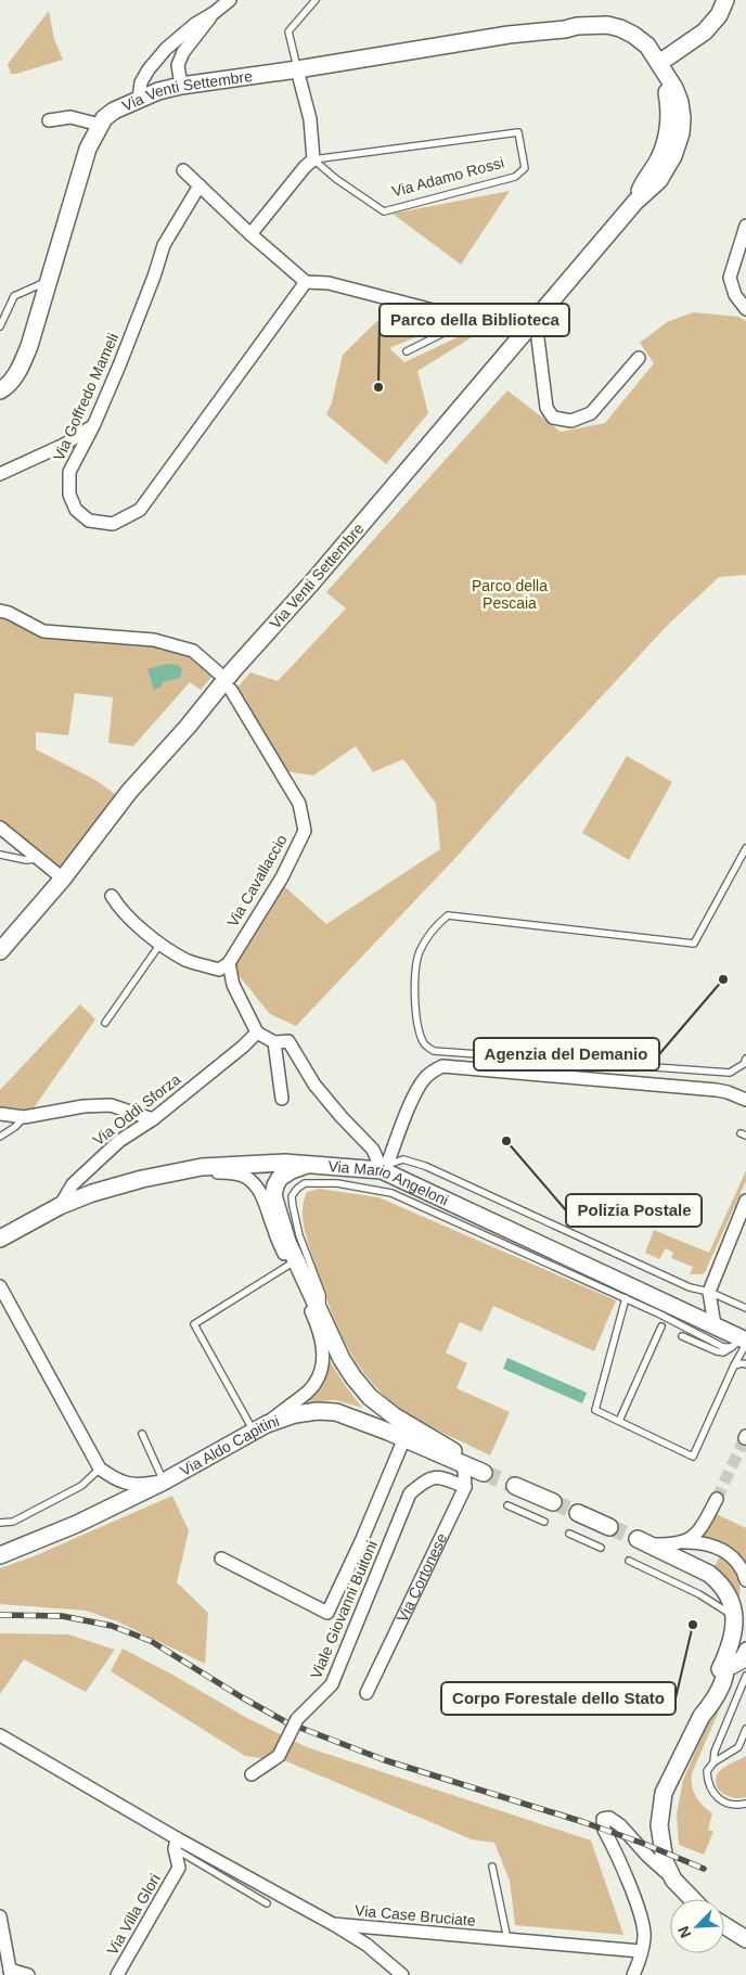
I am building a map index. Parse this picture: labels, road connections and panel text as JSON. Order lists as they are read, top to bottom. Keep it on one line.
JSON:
{"streets":{"main road":["Via Venti Settembre","Via Mario Angeloni","Via Aldo Capitini"],"street":["Via Goffredo Mameli","Via Cavallaccio","Via Oddi Sforza","Via Cortonese","Viale Giovanni Buitoni","Via Villa Glori","Via Case Bruciate"],"lane":["Via Adamo Rossi"]},"crossings":[["Via Oddi Sforza","Via Mario Angeloni"],["Via Cortonese","Viale Giovanni Buitoni"],["Via Villa Glori","Via Case Bruciate"]],"parks":["Parco della Pescaia"],"places":["Parco della Biblioteca","Agenzia del Demanio","Polizia Postale","Corpo Forestale dello Stato"],"north":"bottom left"}
